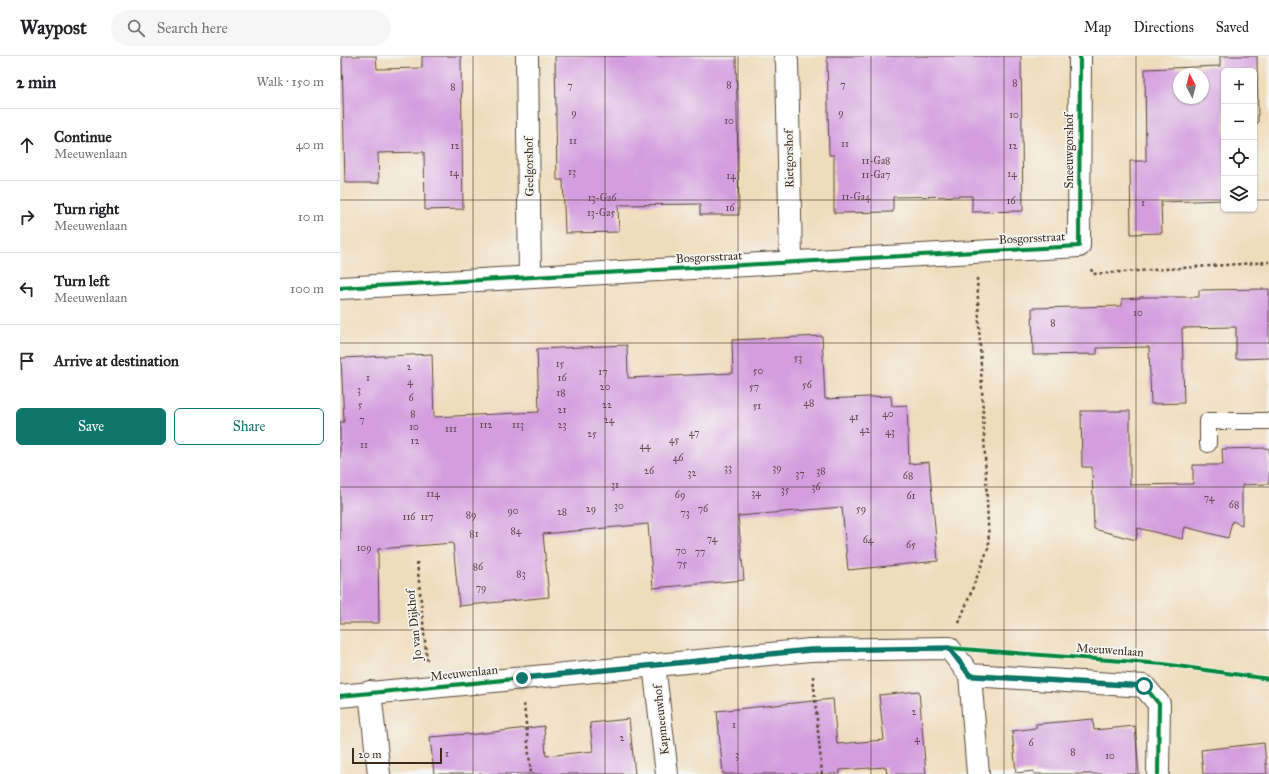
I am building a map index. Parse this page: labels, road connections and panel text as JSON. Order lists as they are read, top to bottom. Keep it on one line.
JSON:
{"streets":{"street":["Sneeuwgorshof","Rietgorshof","Geelgorshof","Bosgorsstraat","Meeuwenlaan","Kapmeeuwhof"],"path":["Jo van Dijkhof"]},"crossings":[["Sneeuwgorshof","Bosgorsstraat"],["Rietgorshof","Bosgorsstraat"],["Geelgorshof","Bosgorsstraat"],["Jo van Dijkhof","Meeuwenlaan"],["Meeuwenlaan","Kapmeeuwhof"]],"house_numbers":["8","8","7","7","8","9","9","10","10","11","11","12","12","11-Ga8","13","14","14","11-Ga7","14","11-Ga4","13-Ga6","16","1","16","13-Ga5","10","8","53","15","2","50","17","1","16","4","56","20","57","3","18","6","48","5","22","51","21","8","40","41","7","24","112","113","23","10","111","42","43","47","25","45","12","11","44","46","33","39","26","38","32","37","68","31","36","35","34","114","69","61","74","68","30","29","76","59","90","28","73","89","116","117","84","81","74","64","65","109","70","77","75","86","83","79","2","1","2","4","6","8","1","3","10"],"scale_bar":"20 m","north":"top","page":{"header":"Waypost","search":"Search here","nav":["Map","Directions","Saved"],"heading":["2 min","Walk · 150 m"],"map_buttons":["+","−"],"list":[["Continue","Meeuwenlaan","40 m"],["Turn right","Meeuwenlaan","10 m"],["Turn left","Meeuwenlaan","100 m"],"Arrive at destination"],"buttons":["Save","Share"],"scale":"20 m"}}
